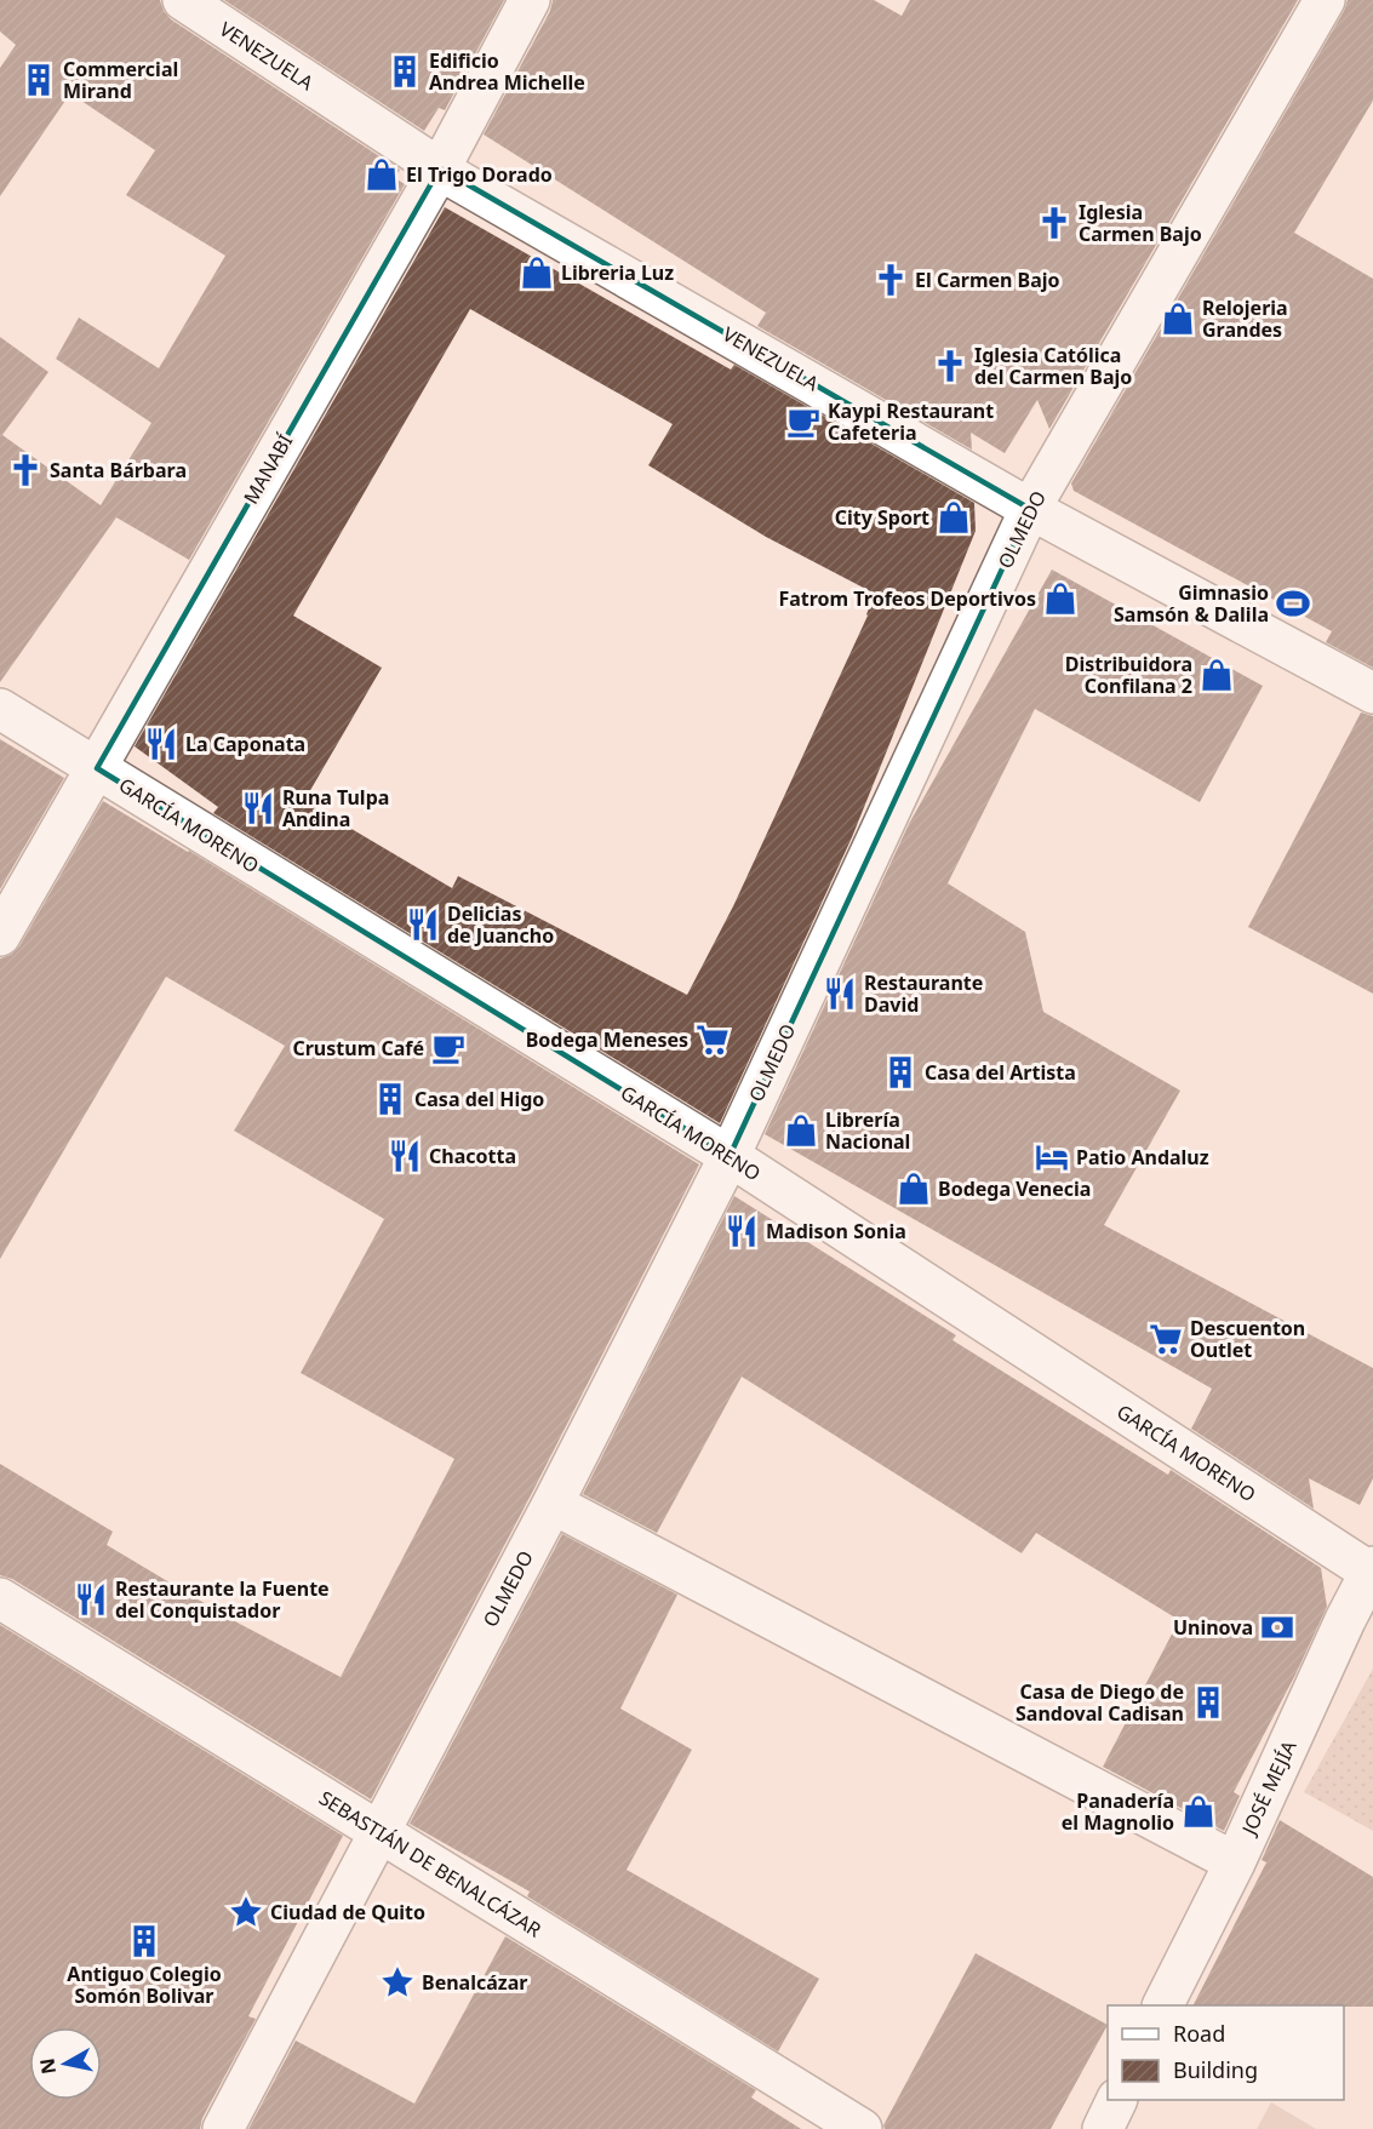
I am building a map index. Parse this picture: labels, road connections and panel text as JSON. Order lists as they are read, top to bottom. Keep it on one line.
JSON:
{"streets":{"street":["VENEZUELA","MANABÍ","OLMEDO","GARCÍA MORENO","JOSÉ MEJÍA","SEBASTIÁN DE BENALCÁZAR"]},"crossings":[["VENEZUELA","MANABÍ"],["VENEZUELA","OLMEDO"],["MANABÍ","GARCÍA MORENO"],["OLMEDO","GARCÍA MORENO"],["OLMEDO","SEBASTIÁN DE BENALCÁZAR"],["GARCÍA MORENO","JOSÉ MEJÍA"]],"places":{"building":["Edificio Andrea Michelle","Commercial Mirand","Casa del Artista","Casa del Higo","Casa de Diego de Sandoval Cadisan","Antiguo Colegio Somón Bolivar"],"shop":["El Trigo Dorado","Libreria Luz","Relojeria Grandes","City Sport","Fatrom Trofeos Deportivos","Distribuidora Confilana 2","Librería Nacional","Bodega Venecia","Panadería el Magnolio"],"church":["Iglesia Carmen Bajo","El Carmen Bajo","Iglesia Católica del Carmen Bajo","Santa Bárbara"],"cafe":["Kaypi Restaurant Cafeteria","Crustum Café"],"sports":["Gimnasio Samsón & Dalila"],"restaurant":["La Caponata","Runa Tulpa Andina","Delicias de Juancho","Restaurante David","Chacotta","Madison Sonia","Restaurante la Fuente del Conquistador"],"supermarket":["Bodega Meneses","Descuenton Outlet"],"hotel":["Patio Andaluz"],"bank":["Uninova"],"place":["Ciudad de Quito","Benalcázar"]},"legend":["Road","Building"],"north":"left"}
